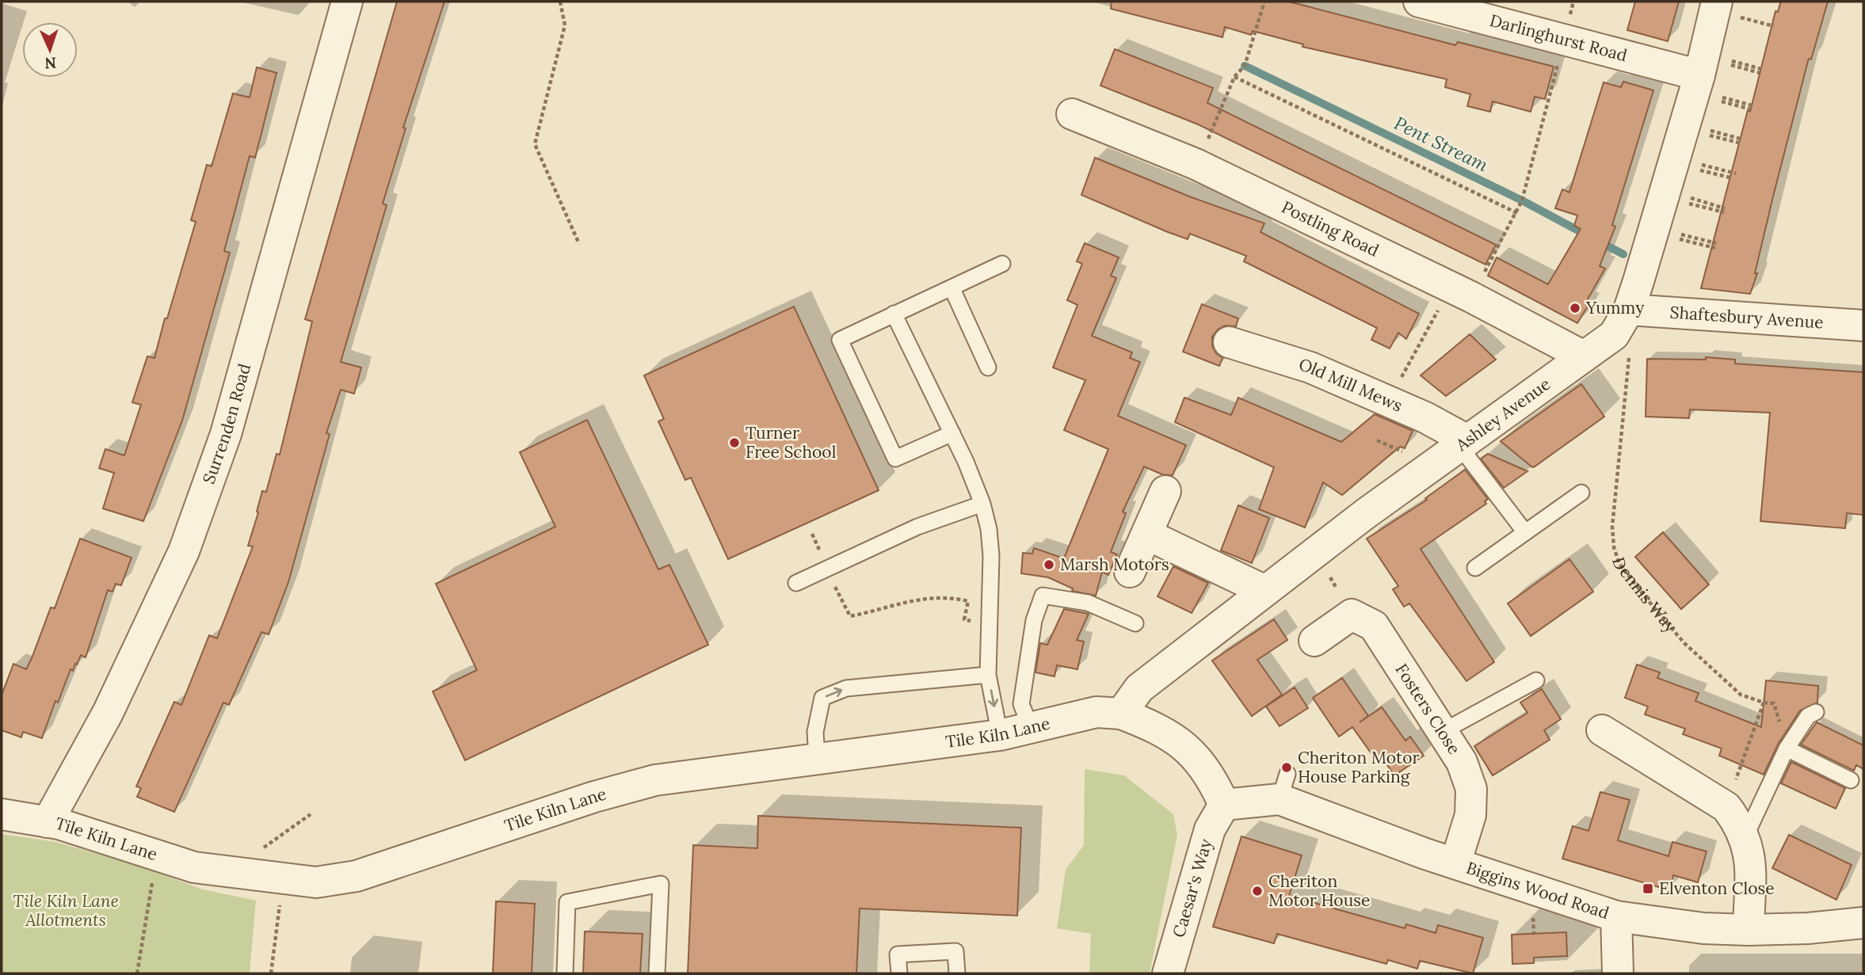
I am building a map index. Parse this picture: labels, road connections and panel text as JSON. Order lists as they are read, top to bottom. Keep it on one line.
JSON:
{"streets":{"street":["Darlinghurst Road","Postling Road","Shaftesbury Avenue","Old Mill Mews","Ashley Avenue","Surrenden Road","Fosters Close","Tile Kiln Lane","Caesar's Way","Biggins Wood Road"],"path":["Dennis Way"]},"crossings":[["Postling Road","Ashley Avenue"],["Shaftesbury Avenue","Ashley Avenue"],["Shaftesbury Avenue","Dennis Way"],["Old Mill Mews","Ashley Avenue"],["Ashley Avenue","Dennis Way"],["Ashley Avenue","Tile Kiln Lane"],["Surrenden Road","Tile Kiln Lane"],["Fosters Close","Biggins Wood Road"],["Tile Kiln Lane","Caesar's Way"],["Tile Kiln Lane","Biggins Wood Road"],["Caesar's Way","Biggins Wood Road"]],"water":["Pent Stream"],"parks":["Tile Kiln Lane Allotments"],"places":{"other":["Yummy","Turner Free School","Marsh Motors","Cheriton Motor House Parking","Cheriton Motor House"],"transit":["Elventon Close"]},"north":"bottom"}
